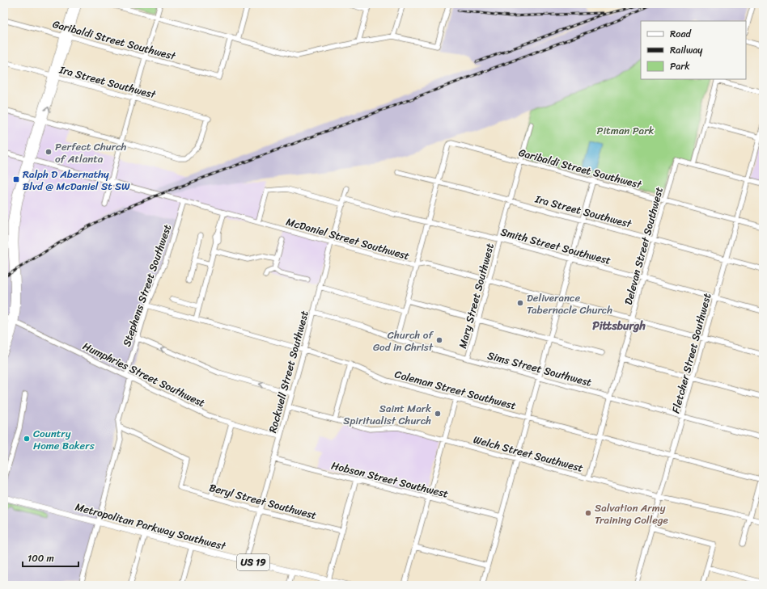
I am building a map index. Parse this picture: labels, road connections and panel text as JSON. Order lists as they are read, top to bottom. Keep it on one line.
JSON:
{"streets":{"main road":["Metropolitan Parkway Southwest","US 19"],"street":["Garibaldi Street Southwest","Ira Street Southwest","McDaniel Street Southwest","Smith Street Southwest","Delevan Street Southwest","Stephens Street Southwest","Mary Street Southwest","Fletcher Street Southwest","Sims Street Southwest","Rockwell Street Southwest","Humphries Street Southwest","Coleman Street Southwest","Welch Street Southwest","Hobson Street Southwest","Beryl Street Southwest"]},"crossings":[["Garibaldi Street Southwest","Ira Street Southwest"],["Garibaldi Street Southwest","Delevan Street Southwest"],["Garibaldi Street Southwest","Mary Street Southwest"],["Garibaldi Street Southwest","Fletcher Street Southwest"],["Ira Street Southwest","Delevan Street Southwest"],["Ira Street Southwest","Mary Street Southwest"],["Ira Street Southwest","Fletcher Street Southwest"],["McDaniel Street Southwest","Delevan Street Southwest"],["McDaniel Street Southwest","Stephens Street Southwest"],["McDaniel Street Southwest","Mary Street Southwest"],["McDaniel Street Southwest","Fletcher Street Southwest"],["McDaniel Street Southwest","Rockwell Street Southwest"],["Smith Street Southwest","Delevan Street Southwest"],["Smith Street Southwest","Mary Street Southwest"],["Smith Street Southwest","Fletcher Street Southwest"],["Smith Street Southwest","Rockwell Street Southwest"],["Delevan Street Southwest","Sims Street Southwest"],["Delevan Street Southwest","Coleman Street Southwest"],["Delevan Street Southwest","Welch Street Southwest"],["Stephens Street Southwest","Humphries Street Southwest"],["Stephens Street Southwest","Coleman Street Southwest"],["Stephens Street Southwest","Beryl Street Southwest"],["Stephens Street Southwest","Metropolitan Parkway Southwest"],["Mary Street Southwest","Sims Street Southwest"],["Fletcher Street Southwest","Sims Street Southwest"],["Fletcher Street Southwest","Coleman Street Southwest"],["Fletcher Street Southwest","Welch Street Southwest"],["Sims Street Southwest","Rockwell Street Southwest"],["Rockwell Street Southwest","Humphries Street Southwest"],["Rockwell Street Southwest","Coleman Street Southwest"],["Rockwell Street Southwest","Welch Street Southwest"],["Rockwell Street Southwest","Hobson Street Southwest"],["Rockwell Street Southwest","Beryl Street Southwest"],["Rockwell Street Southwest","Metropolitan Parkway Southwest"]],"districts":["Pittsburgh"],"parks":["Pitman Park"],"places":{"other":["Perfect Church of Atlanta","Deliverance Tabernacle Church","Church of God in Christ","Saint Mark Spiritualist Church","Country Home Bakers","Salvation Army Training College"],"transit":["Ralph D Abernathy Blvd @ McDaniel St SW"]},"legend":["Road","Railway","Park"],"scale_bar":"100 m"}
